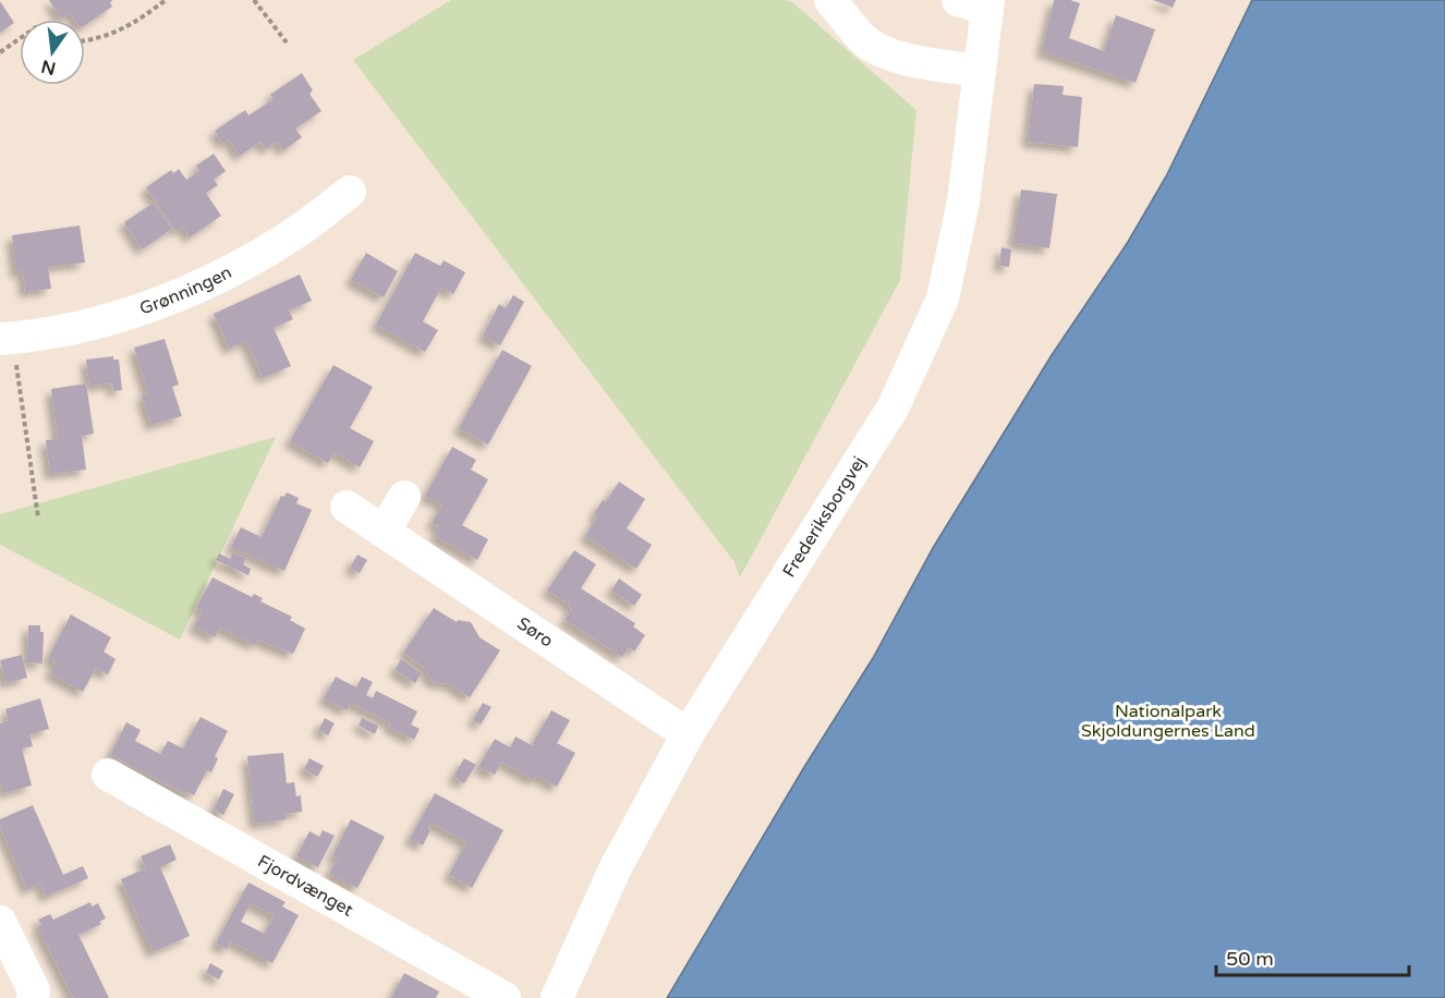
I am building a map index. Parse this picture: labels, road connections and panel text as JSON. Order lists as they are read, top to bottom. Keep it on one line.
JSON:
{"streets":{"street":["Grønningen","Frederiksborgvej","Søro","Fjordvænget"]},"crossings":[["Frederiksborgvej","Søro"]],"parks":["Nationalpark Skjoldungernes Land"],"scale_bar":"50 m","north":"bottom"}
